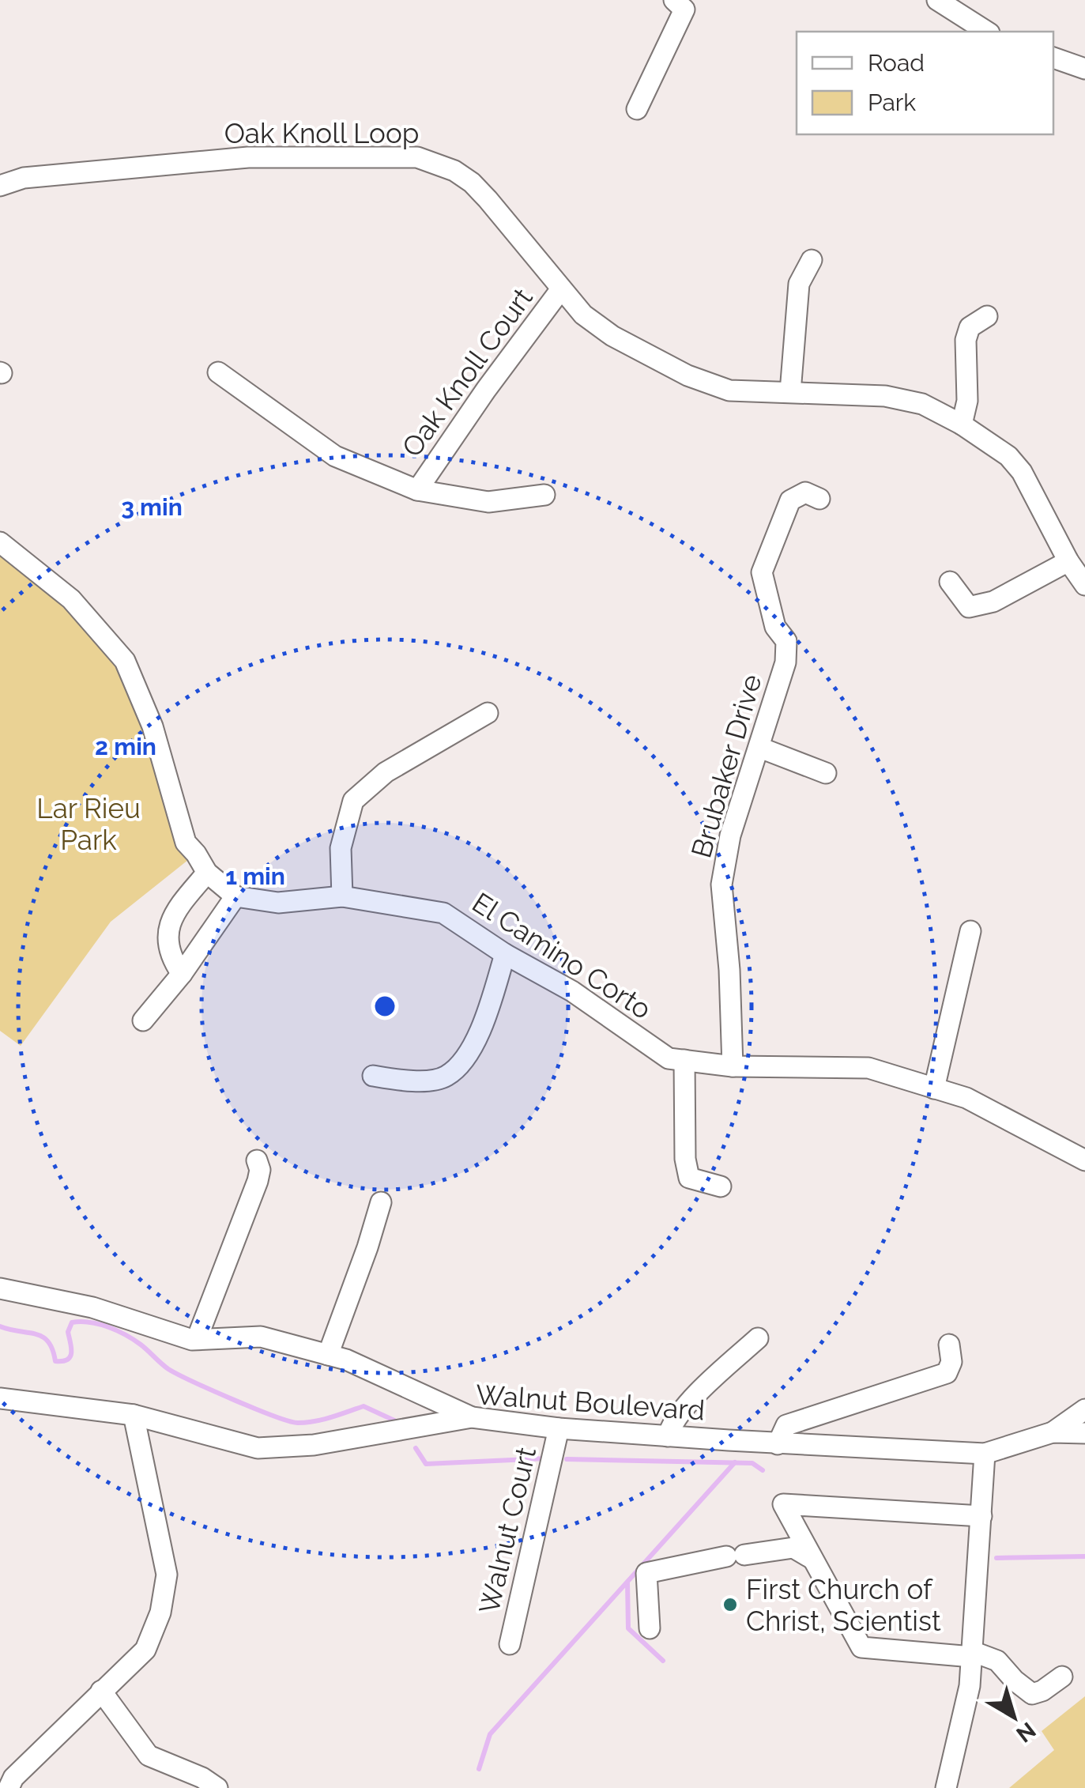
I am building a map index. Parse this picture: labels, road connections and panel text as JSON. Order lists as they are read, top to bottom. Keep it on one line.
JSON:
{"streets":{"street":["Oak Knoll Loop","Oak Knoll Court","Brubaker Drive","El Camino Corto","Walnut Boulevard","Walnut Court"]},"crossings":[["Oak Knoll Loop","Oak Knoll Court"],["Brubaker Drive","El Camino Corto"],["Walnut Boulevard","Walnut Court"]],"parks":["Lar Rieu Park"],"places":["First Church of Christ, Scientist"],"legend":["Road","Park"],"north":"bottom right","rings":["3 min","2 min","1 min"]}
